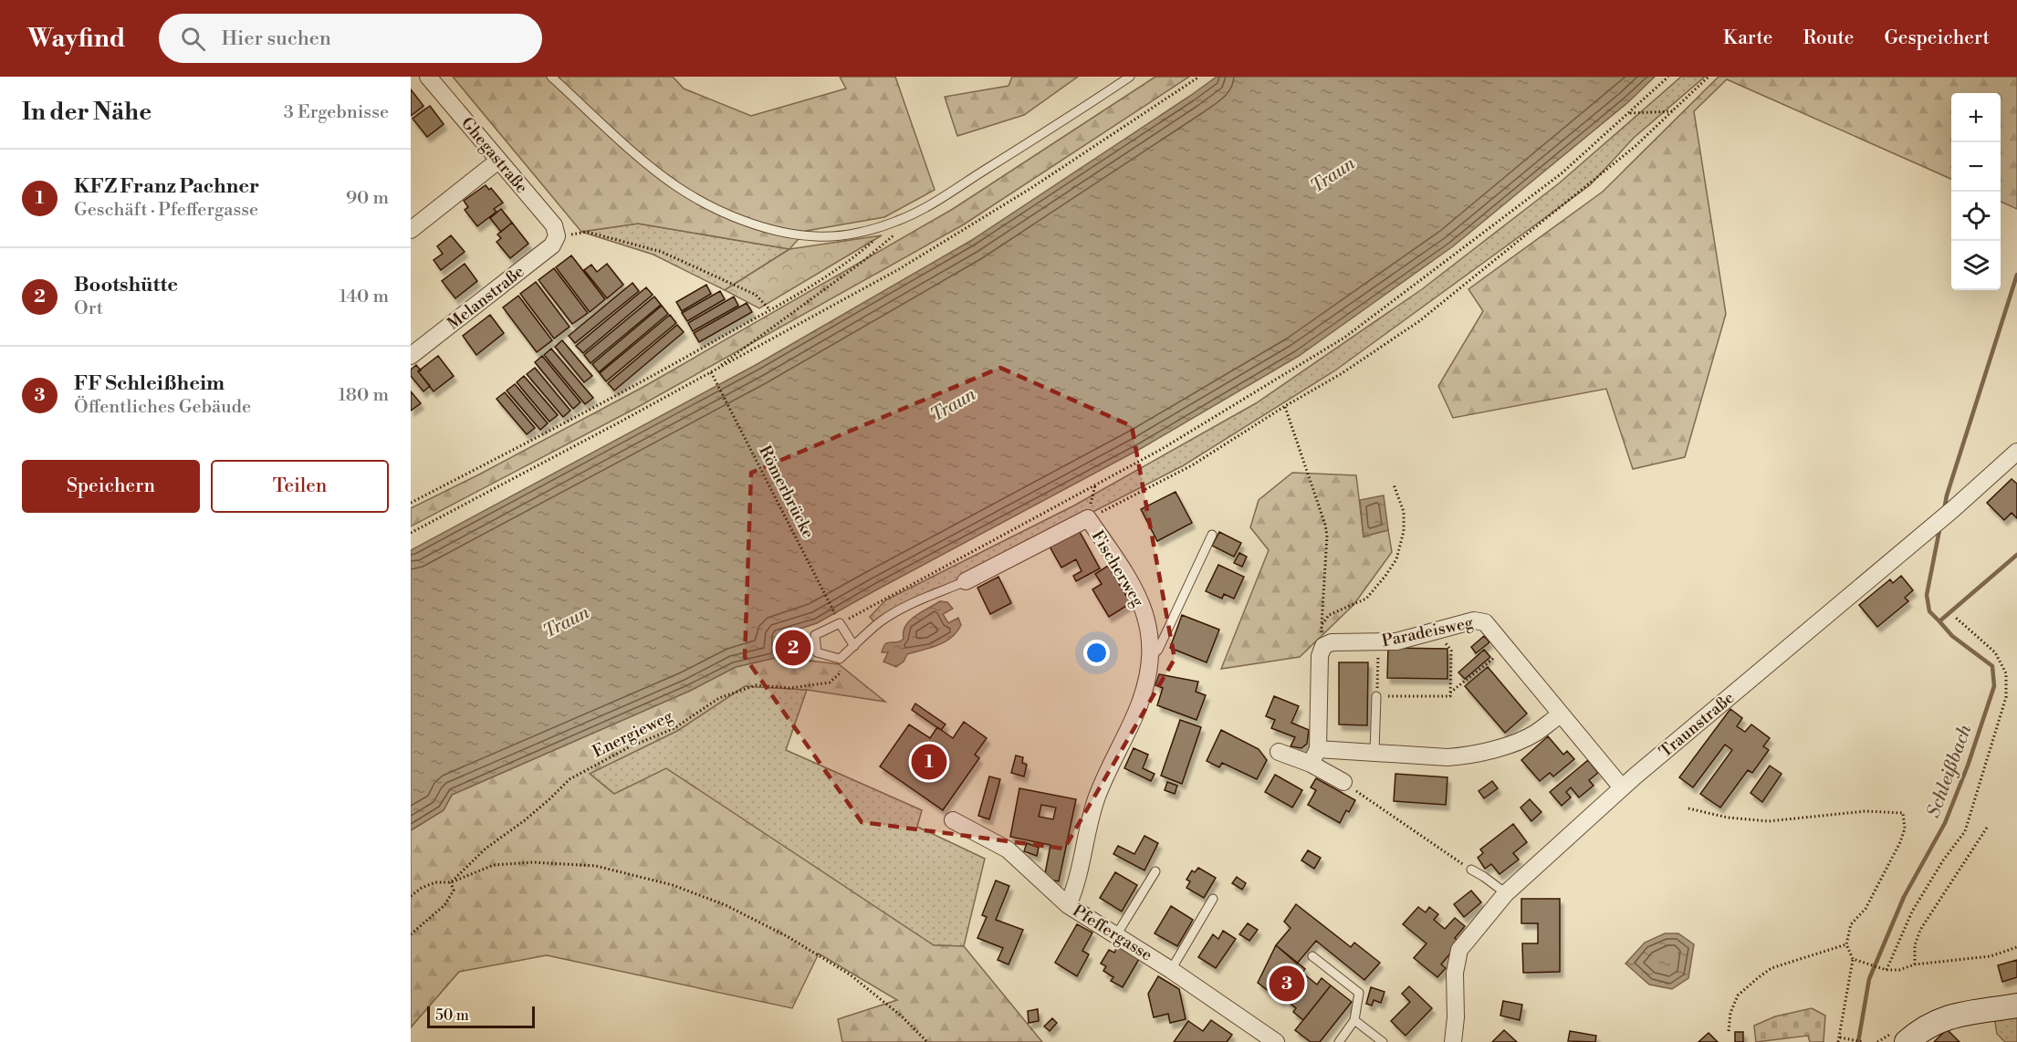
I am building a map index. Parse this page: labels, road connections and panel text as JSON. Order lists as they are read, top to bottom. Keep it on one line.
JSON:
{"streets":{"street":["Ghegastraße","Melanstraße","Fischerweg","Paradeisweg","Traunstraße","Pfeffergasse"],"path":["Römerbrücke","Energieweg"]},"crossings":[["Ghegastraße","Melanstraße"],["Fischerweg","Pfeffergasse"],["Paradeisweg","Traunstraße"]],"water":["Traun","Schleißbach"],"scale_bar":"50 m","page":{"header":"Wayfind","search":"Hier suchen","nav":["Karte","Route","Gespeichert"],"heading":["In der Nähe","3 Ergebnisse"],"map_buttons":["+","−"],"list":[{"mark":"1","name":"KFZ Franz Pachner","note":"Geschäft · Pfeffergasse","value":"90 m"},{"mark":"2","name":"Bootshütte","note":"Ort","value":"140 m"},{"mark":"3","name":"FF Schleißheim","note":"Öffentliches Gebäude","value":"180 m"}],"buttons":["Speichern","Teilen"],"pins":["2","1","3"],"scale":"50 m"}}
